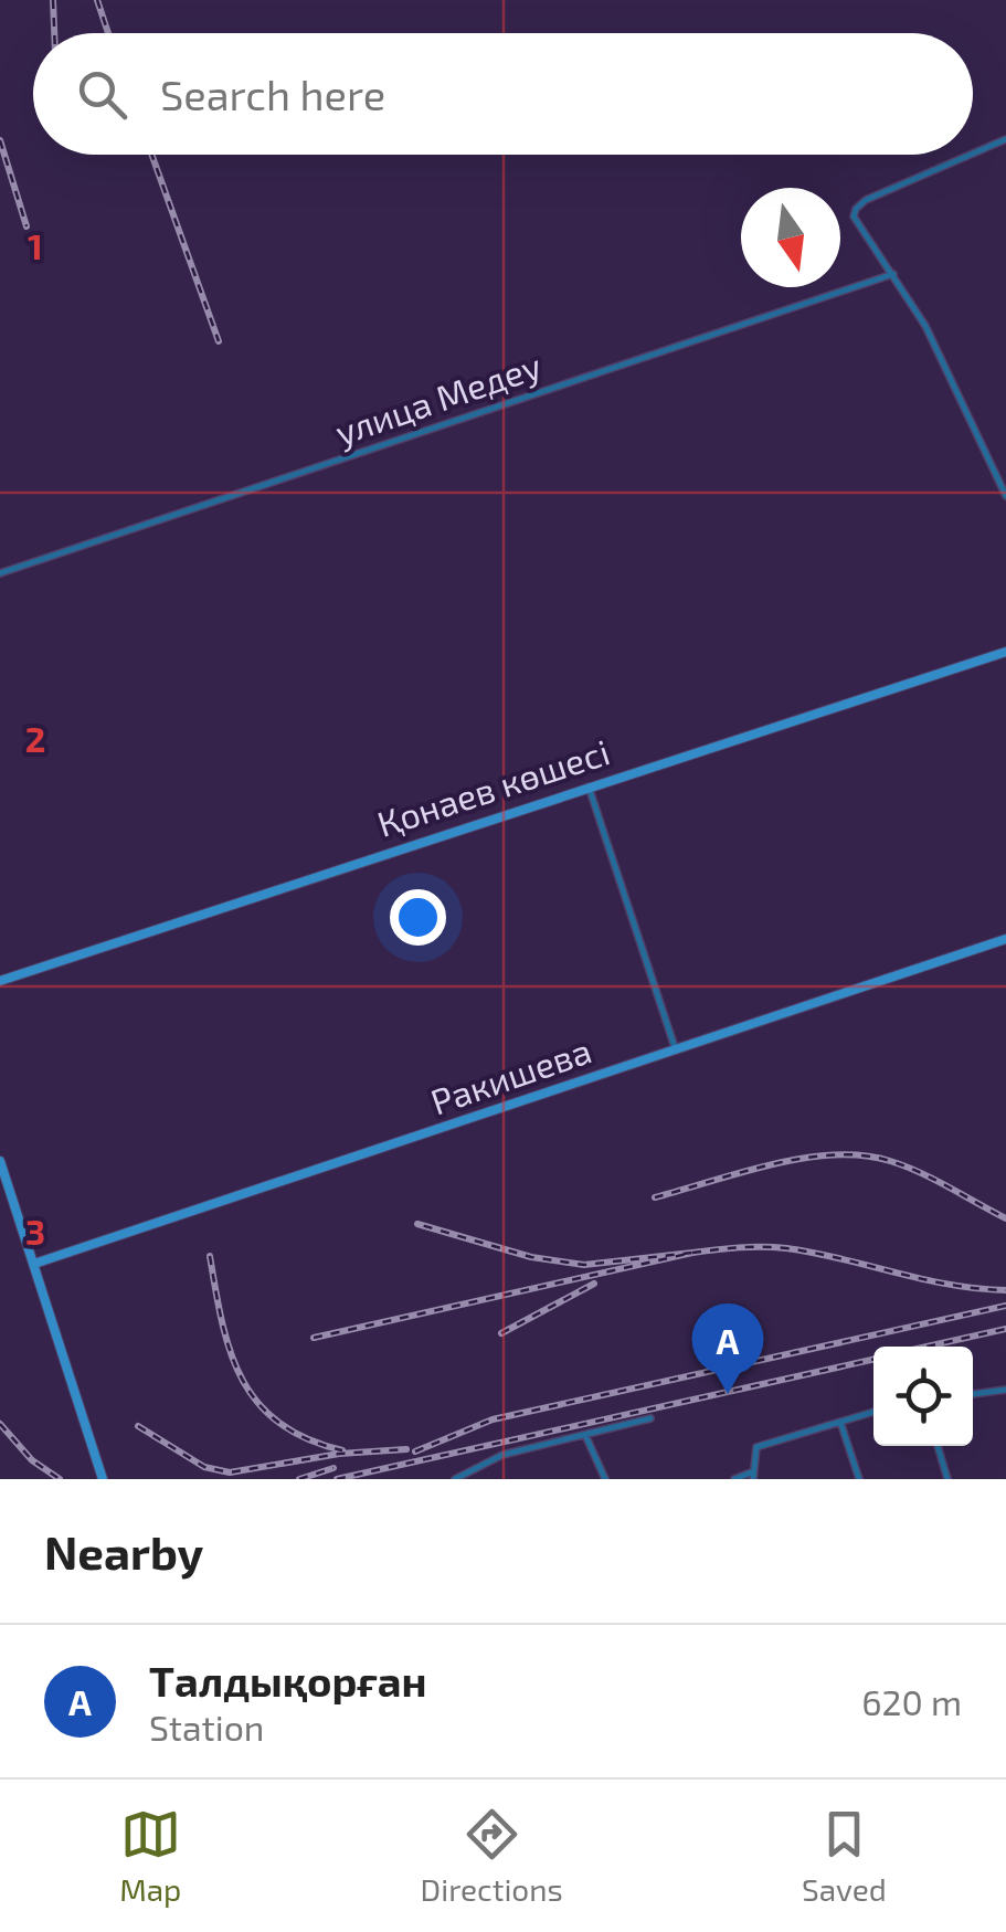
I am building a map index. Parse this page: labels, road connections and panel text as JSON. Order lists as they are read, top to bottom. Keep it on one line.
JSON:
{"streets":{"street":["улица Медеу","Қонаев көшесі","Ракишева"]},"north":"bottom","page":{"search":"Search here","pins":"A","heading":"Nearby","list":[{"mark":"A","name":"Талдықорған","note":"Station","value":"620 m"}],"nav":["Map","Directions","Saved"]},"grid":{"rows":["1","2","3"]}}
